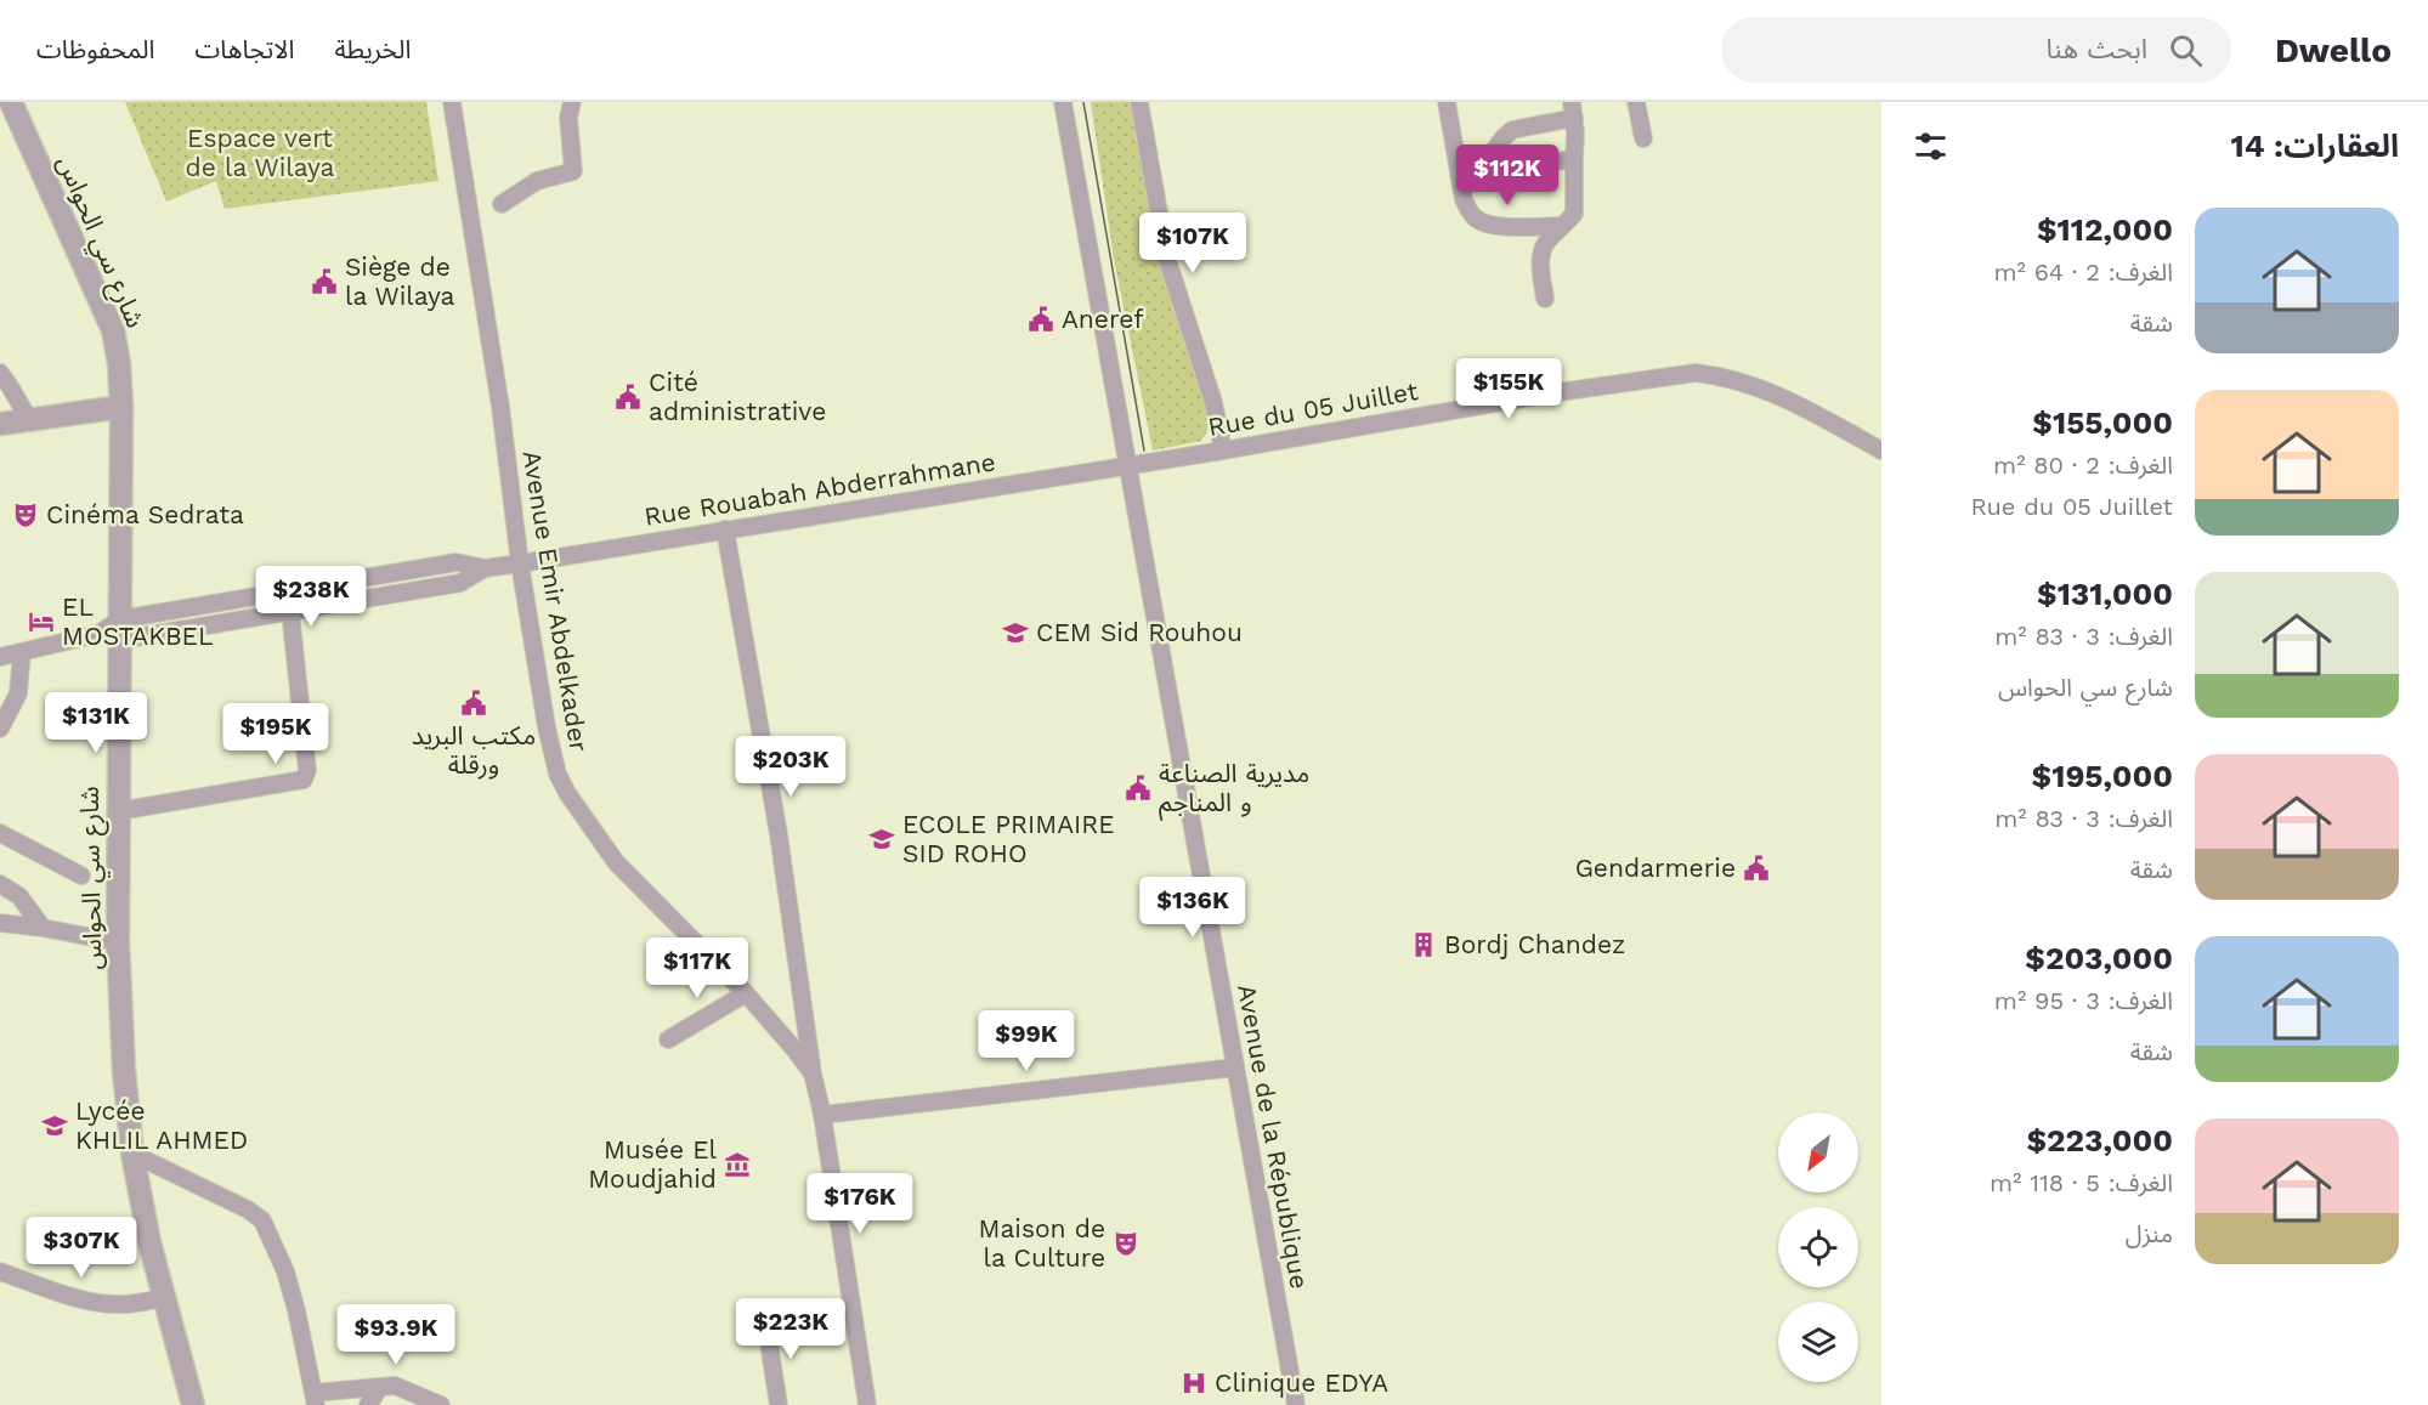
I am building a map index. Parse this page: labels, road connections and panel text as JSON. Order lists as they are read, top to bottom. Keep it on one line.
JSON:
{"streets":{"street":["شارع سي الحواس","Rue du 05 Juillet","Rue Rouabah Abderrahmane","Avenue Emir Abdelkader","Avenue de la République"]},"crossings":[["Rue du 05 Juillet","Rue Rouabah Abderrahmane"],["Rue du 05 Juillet","Avenue de la République"],["Rue Rouabah Abderrahmane","Avenue Emir Abdelkader"],["Rue Rouabah Abderrahmane","Avenue de la République"]],"parks":["Espace vert de la Wilaya"],"places":{"public building":["Siège de la Wilaya","Aneref","Cité administrative","مكتب البريد ورقلة","مديرية الصناعة و المناجم","Gendarmerie"],"theatre":["Cinéma Sedrata","Maison de la Culture"],"hotel":["EL MOSTAKBEL"],"school or university":["CEM Sid Rouhou","ECOLE PRIMAIRE SID ROHO","Lycée KHLIL AHMED"],"building":["Bordj Chandez"],"museum":["Musée El Moudjahid"],"hospital":["Clinique EDYA"]},"north":"bottom left","page":{"header":"Dwello","search":"ابحث هنا","nav":["الخريطة","الاتجاهات","المحفوظات"],"heading":"العقارات: 14","price":["$112K","$107K","$155K","$238K","$131K","$195K","$203K","$136K","$117K","$99K","$176K","$307K","$223K","$93.9K"],"list":[{"name":"$112,000","note":"الغرف: 2 · 64 m² · شقة"},{"name":"$155,000","note":"الغرف: 2 · 80 m² · Rue du 05 Juillet"},{"name":"$131,000","note":"الغرف: 3 · 83 m² · شارع سي الحواس"},{"name":"$195,000","note":"الغرف: 3 · 83 m² · شقة"},{"name":"$203,000","note":"الغرف: 3 · 95 m² · شقة"},{"name":"$223,000","note":"الغرف: 5 · 118 m² · منزل"}]}}
